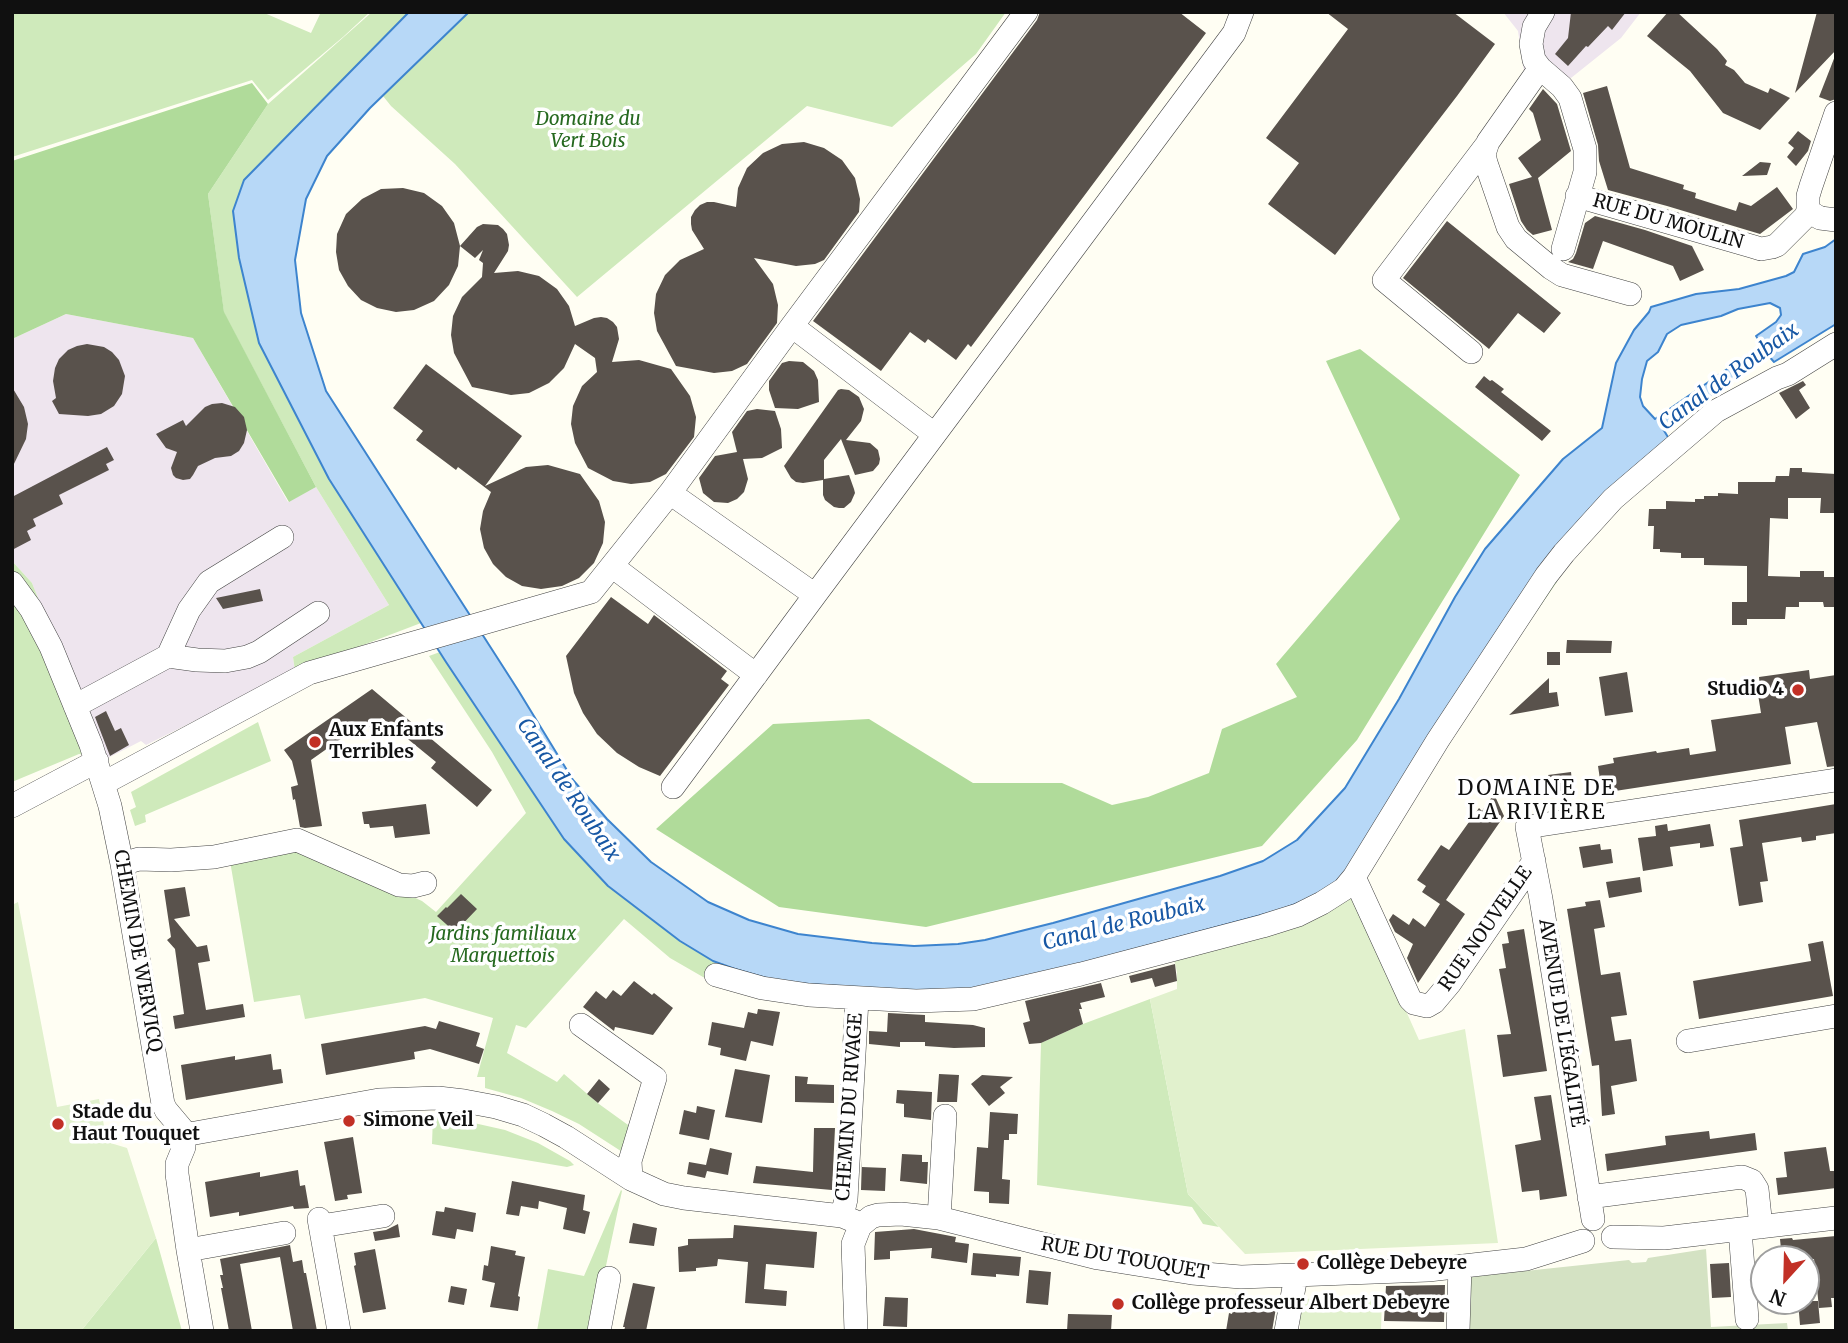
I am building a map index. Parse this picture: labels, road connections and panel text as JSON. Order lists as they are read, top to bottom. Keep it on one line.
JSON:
{"streets":{"street":["RUE DU MOULIN","RUE NOUVELLE","CHEMIN DE WERVICQ","AVENUE DE L'ÉGALITÉ","CHEMIN DU RIVAGE","RUE DU TOUQUET"]},"crossings":[["RUE NOUVELLE","AVENUE DE L'ÉGALITÉ"],["CHEMIN DU RIVAGE","RUE DU TOUQUET"]],"districts":["DOMAINE DE LA RIVIÈRE"],"water":["Canal de Roubaix"],"parks":["Domaine du Vert Bois","Jardins familiaux Marquettois"],"places":["Studio 4","Aux Enfants Terribles","Simone Veil","Stade du Haut Touquet","Collège Debeyre","Collège professeur Albert Debeyre"],"north":"bottom"}
